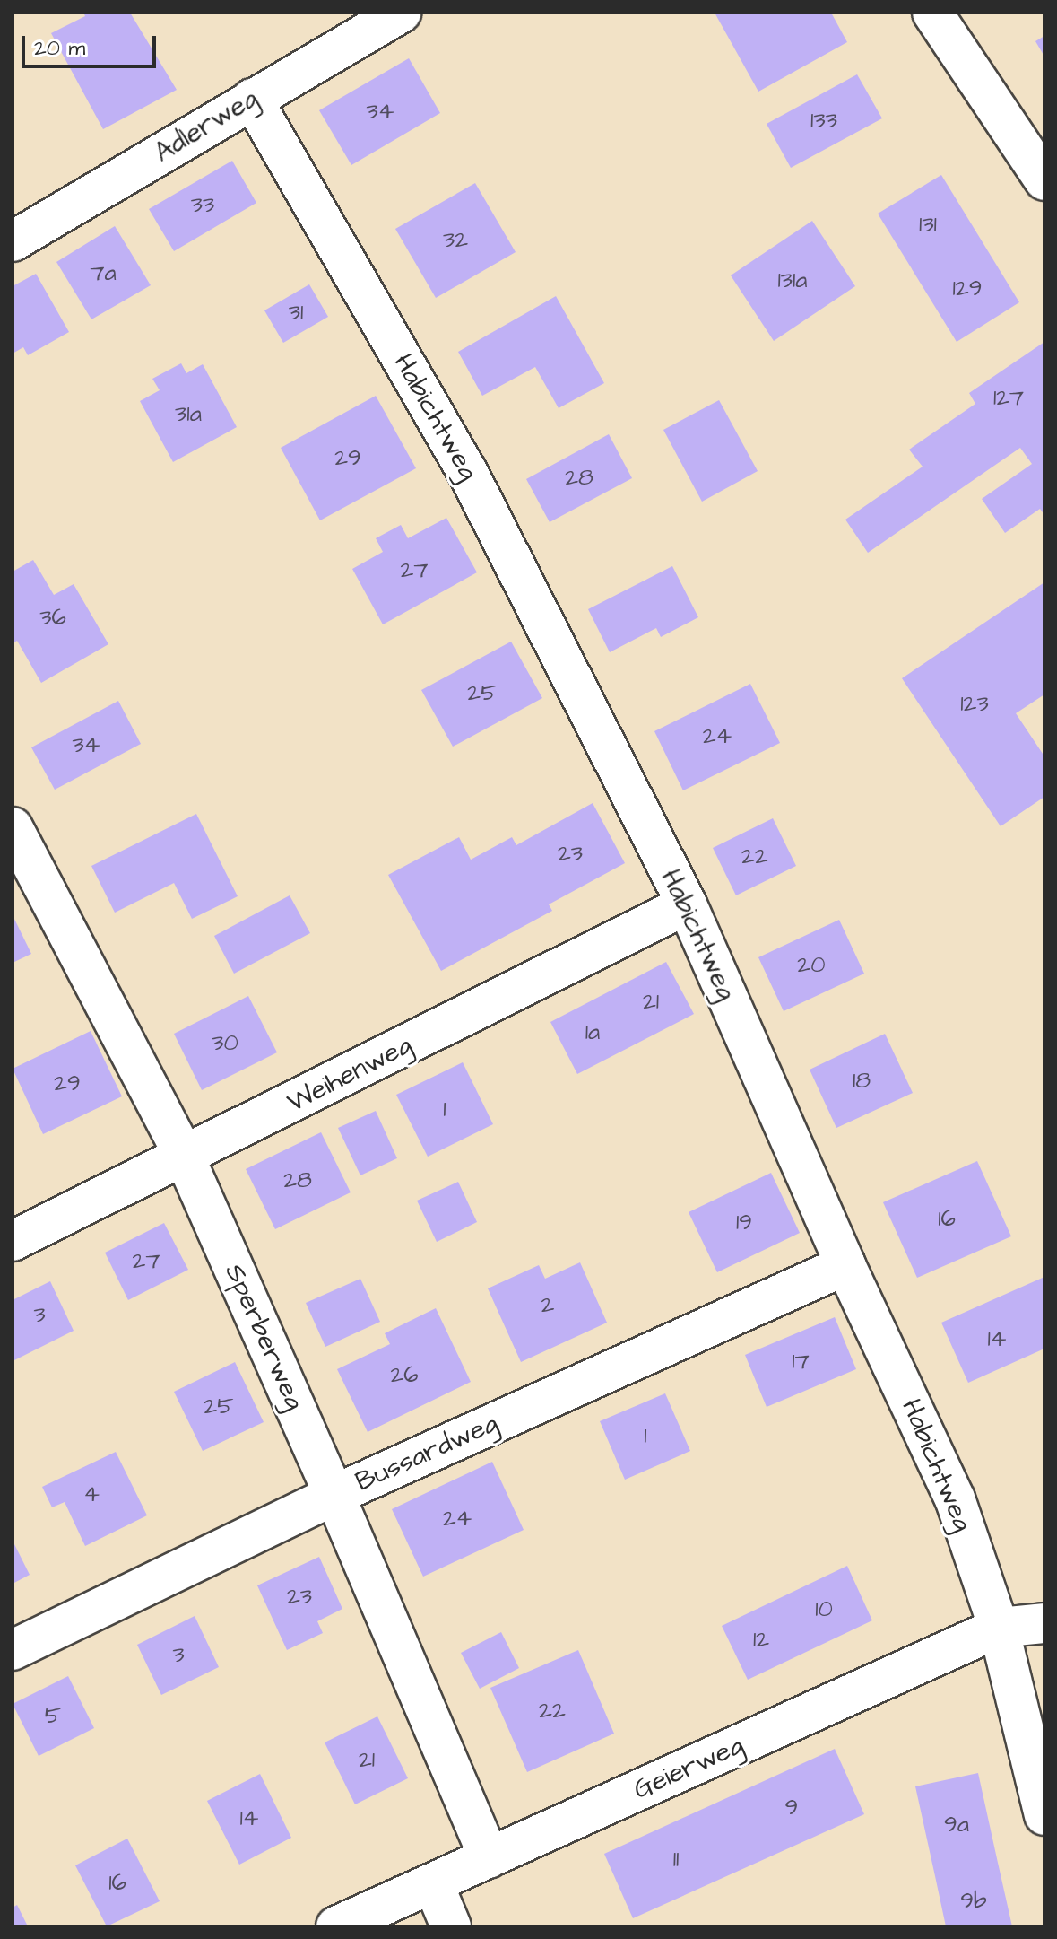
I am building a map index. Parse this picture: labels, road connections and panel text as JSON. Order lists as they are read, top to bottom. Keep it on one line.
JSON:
{"streets":{"street":["Adlerweg","Habichtweg","Weihenweg","Sperberweg","Bussardweg","Geierweg"]},"crossings":[["Adlerweg","Habichtweg"],["Habichtweg","Weihenweg"],["Habichtweg","Bussardweg"],["Habichtweg","Geierweg"],["Weihenweg","Sperberweg"],["Sperberweg","Bussardweg"],["Sperberweg","Geierweg"]],"house_numbers":["34","133","33","131","32","7a","131a","129","31","127","31a","29","28","27","36","25","123","24","34","23","22","20","21","1a","30","18","29","1","28","16","19","27","2","3","14","17","26","25","1","4","24","23","10","12","3","22","5","21","9","14","9a","11","16","9b"],"scale_bar":"20 m"}
